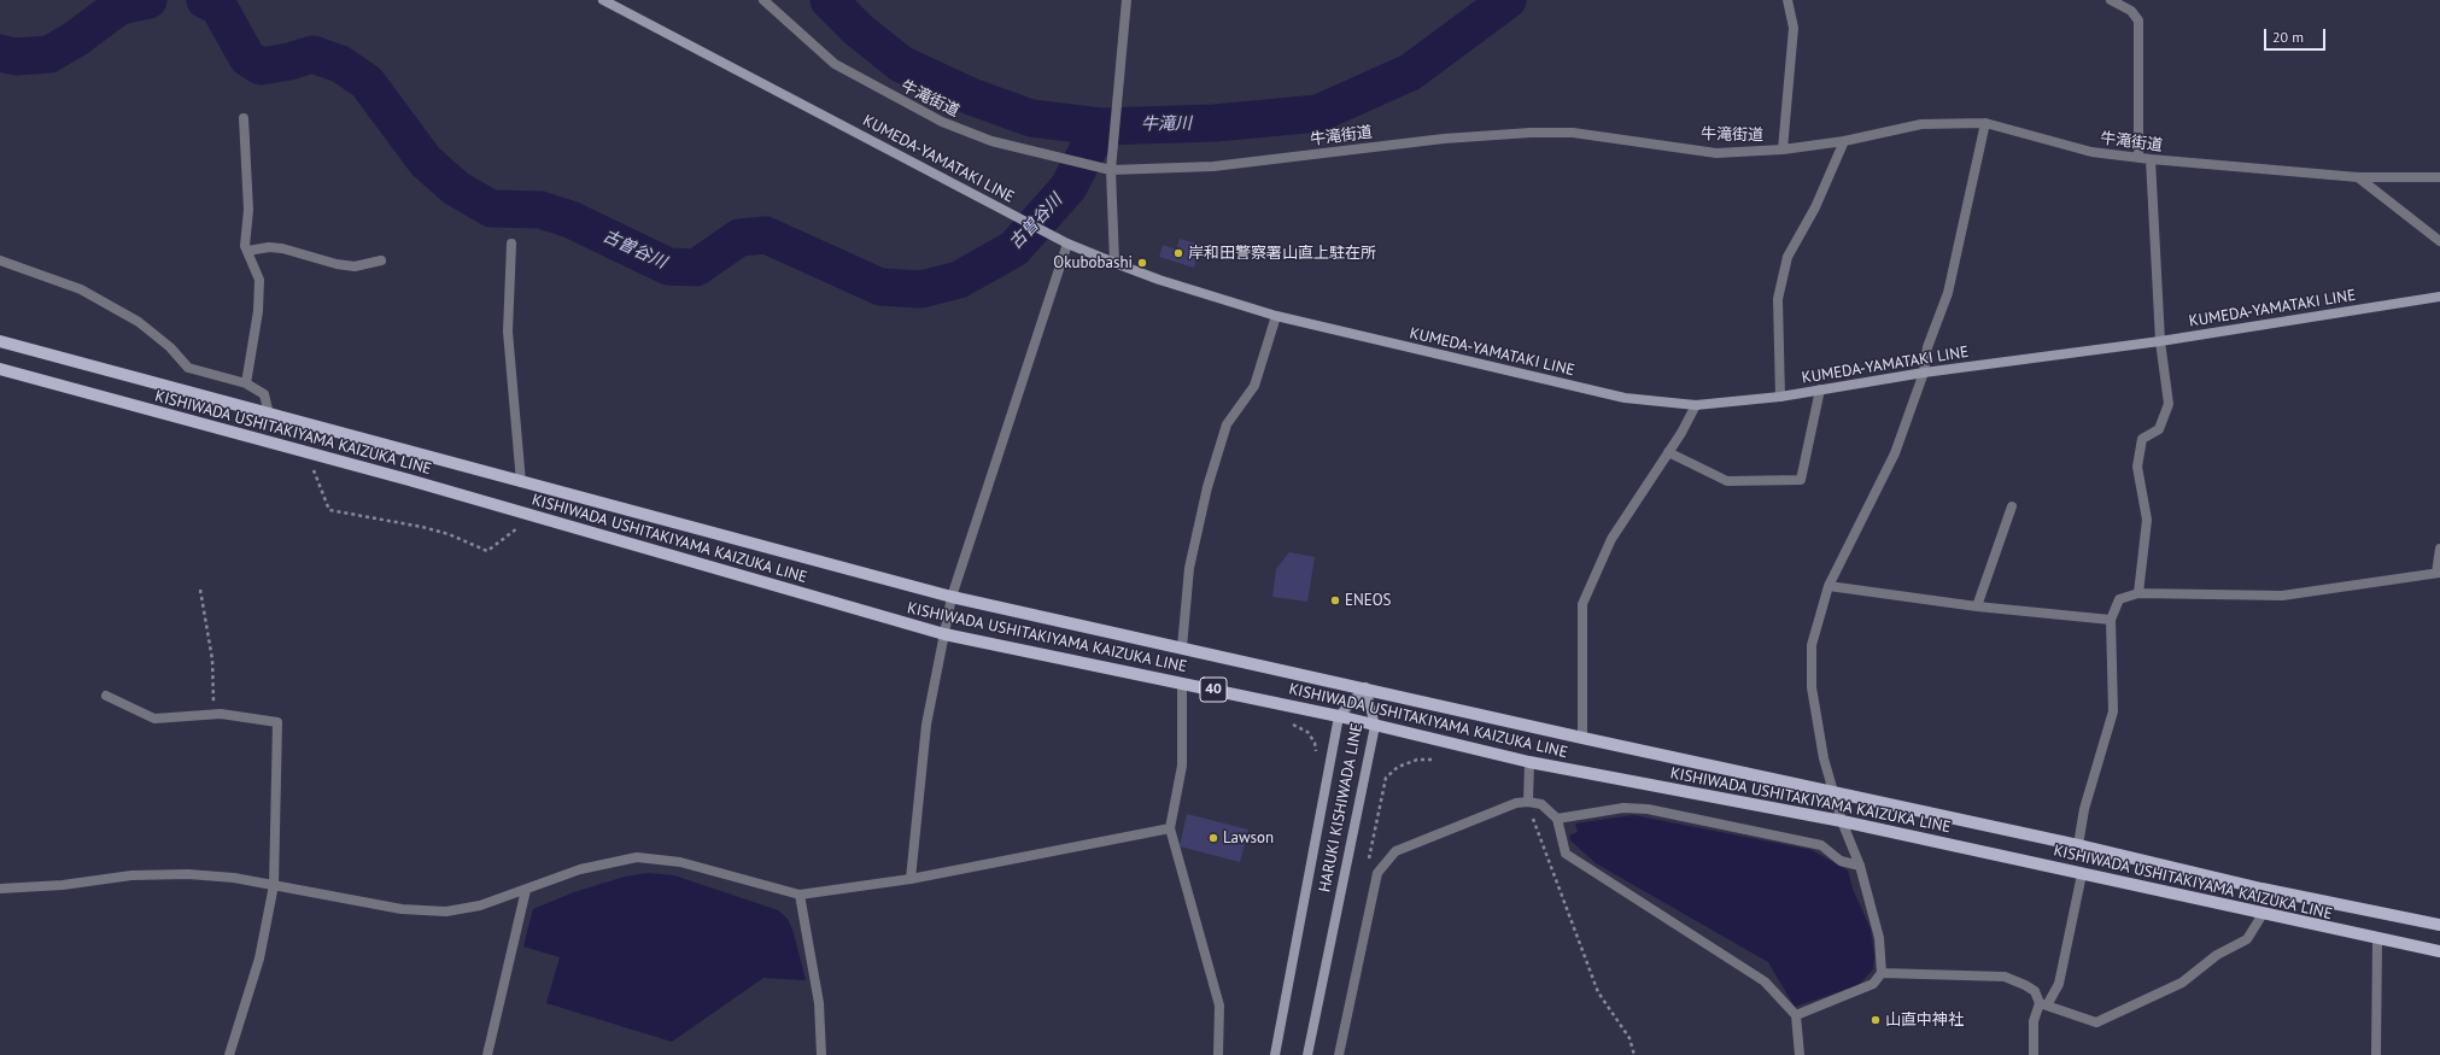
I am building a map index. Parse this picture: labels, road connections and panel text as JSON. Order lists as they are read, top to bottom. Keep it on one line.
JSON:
{"streets":{"main road":["KISHIWADA USHITAKIYAMA KAIZUKA LINE","40"],"street":["牛滝街道","KUMEDA-YAMATAKI LINE","HARUKI KISHIWADA LINE"]},"crossings":[["KISHIWADA USHITAKIYAMA KAIZUKA LINE","HARUKI KISHIWADA LINE"]],"water":["牛滝川","古曽谷川"],"places":["岸和田警察署山直上駐在所","Okubobashi","ENEOS","Lawson","山直中神社"],"scale_bar":"20 m"}
